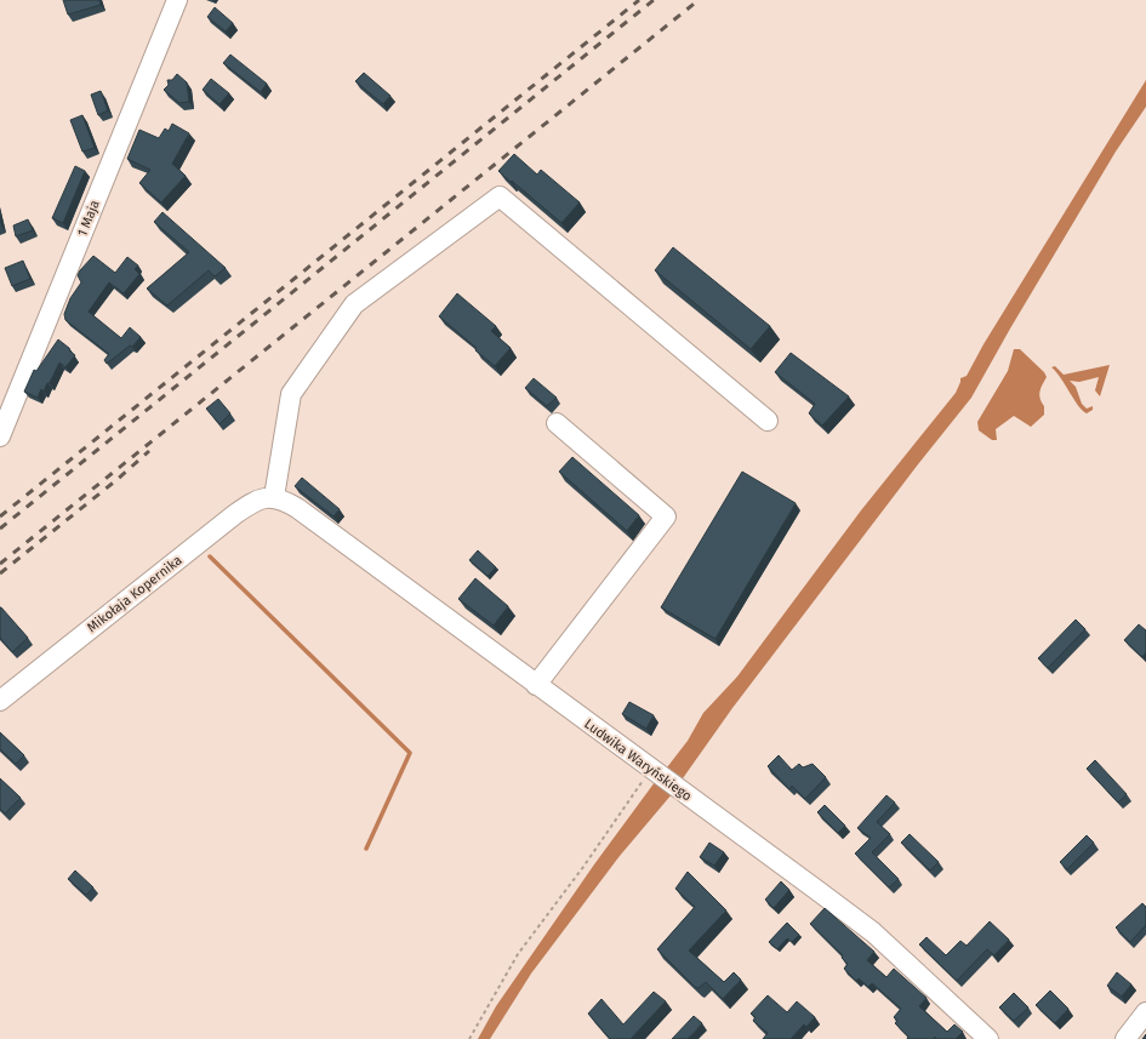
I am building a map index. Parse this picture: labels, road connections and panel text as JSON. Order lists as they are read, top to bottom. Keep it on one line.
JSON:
{"streets":{"street":["1 Maja","Mikołaja Kopernika","Ludwika Waryńskiego"]},"crossings":[["Mikołaja Kopernika","Ludwika Waryńskiego"]]}
